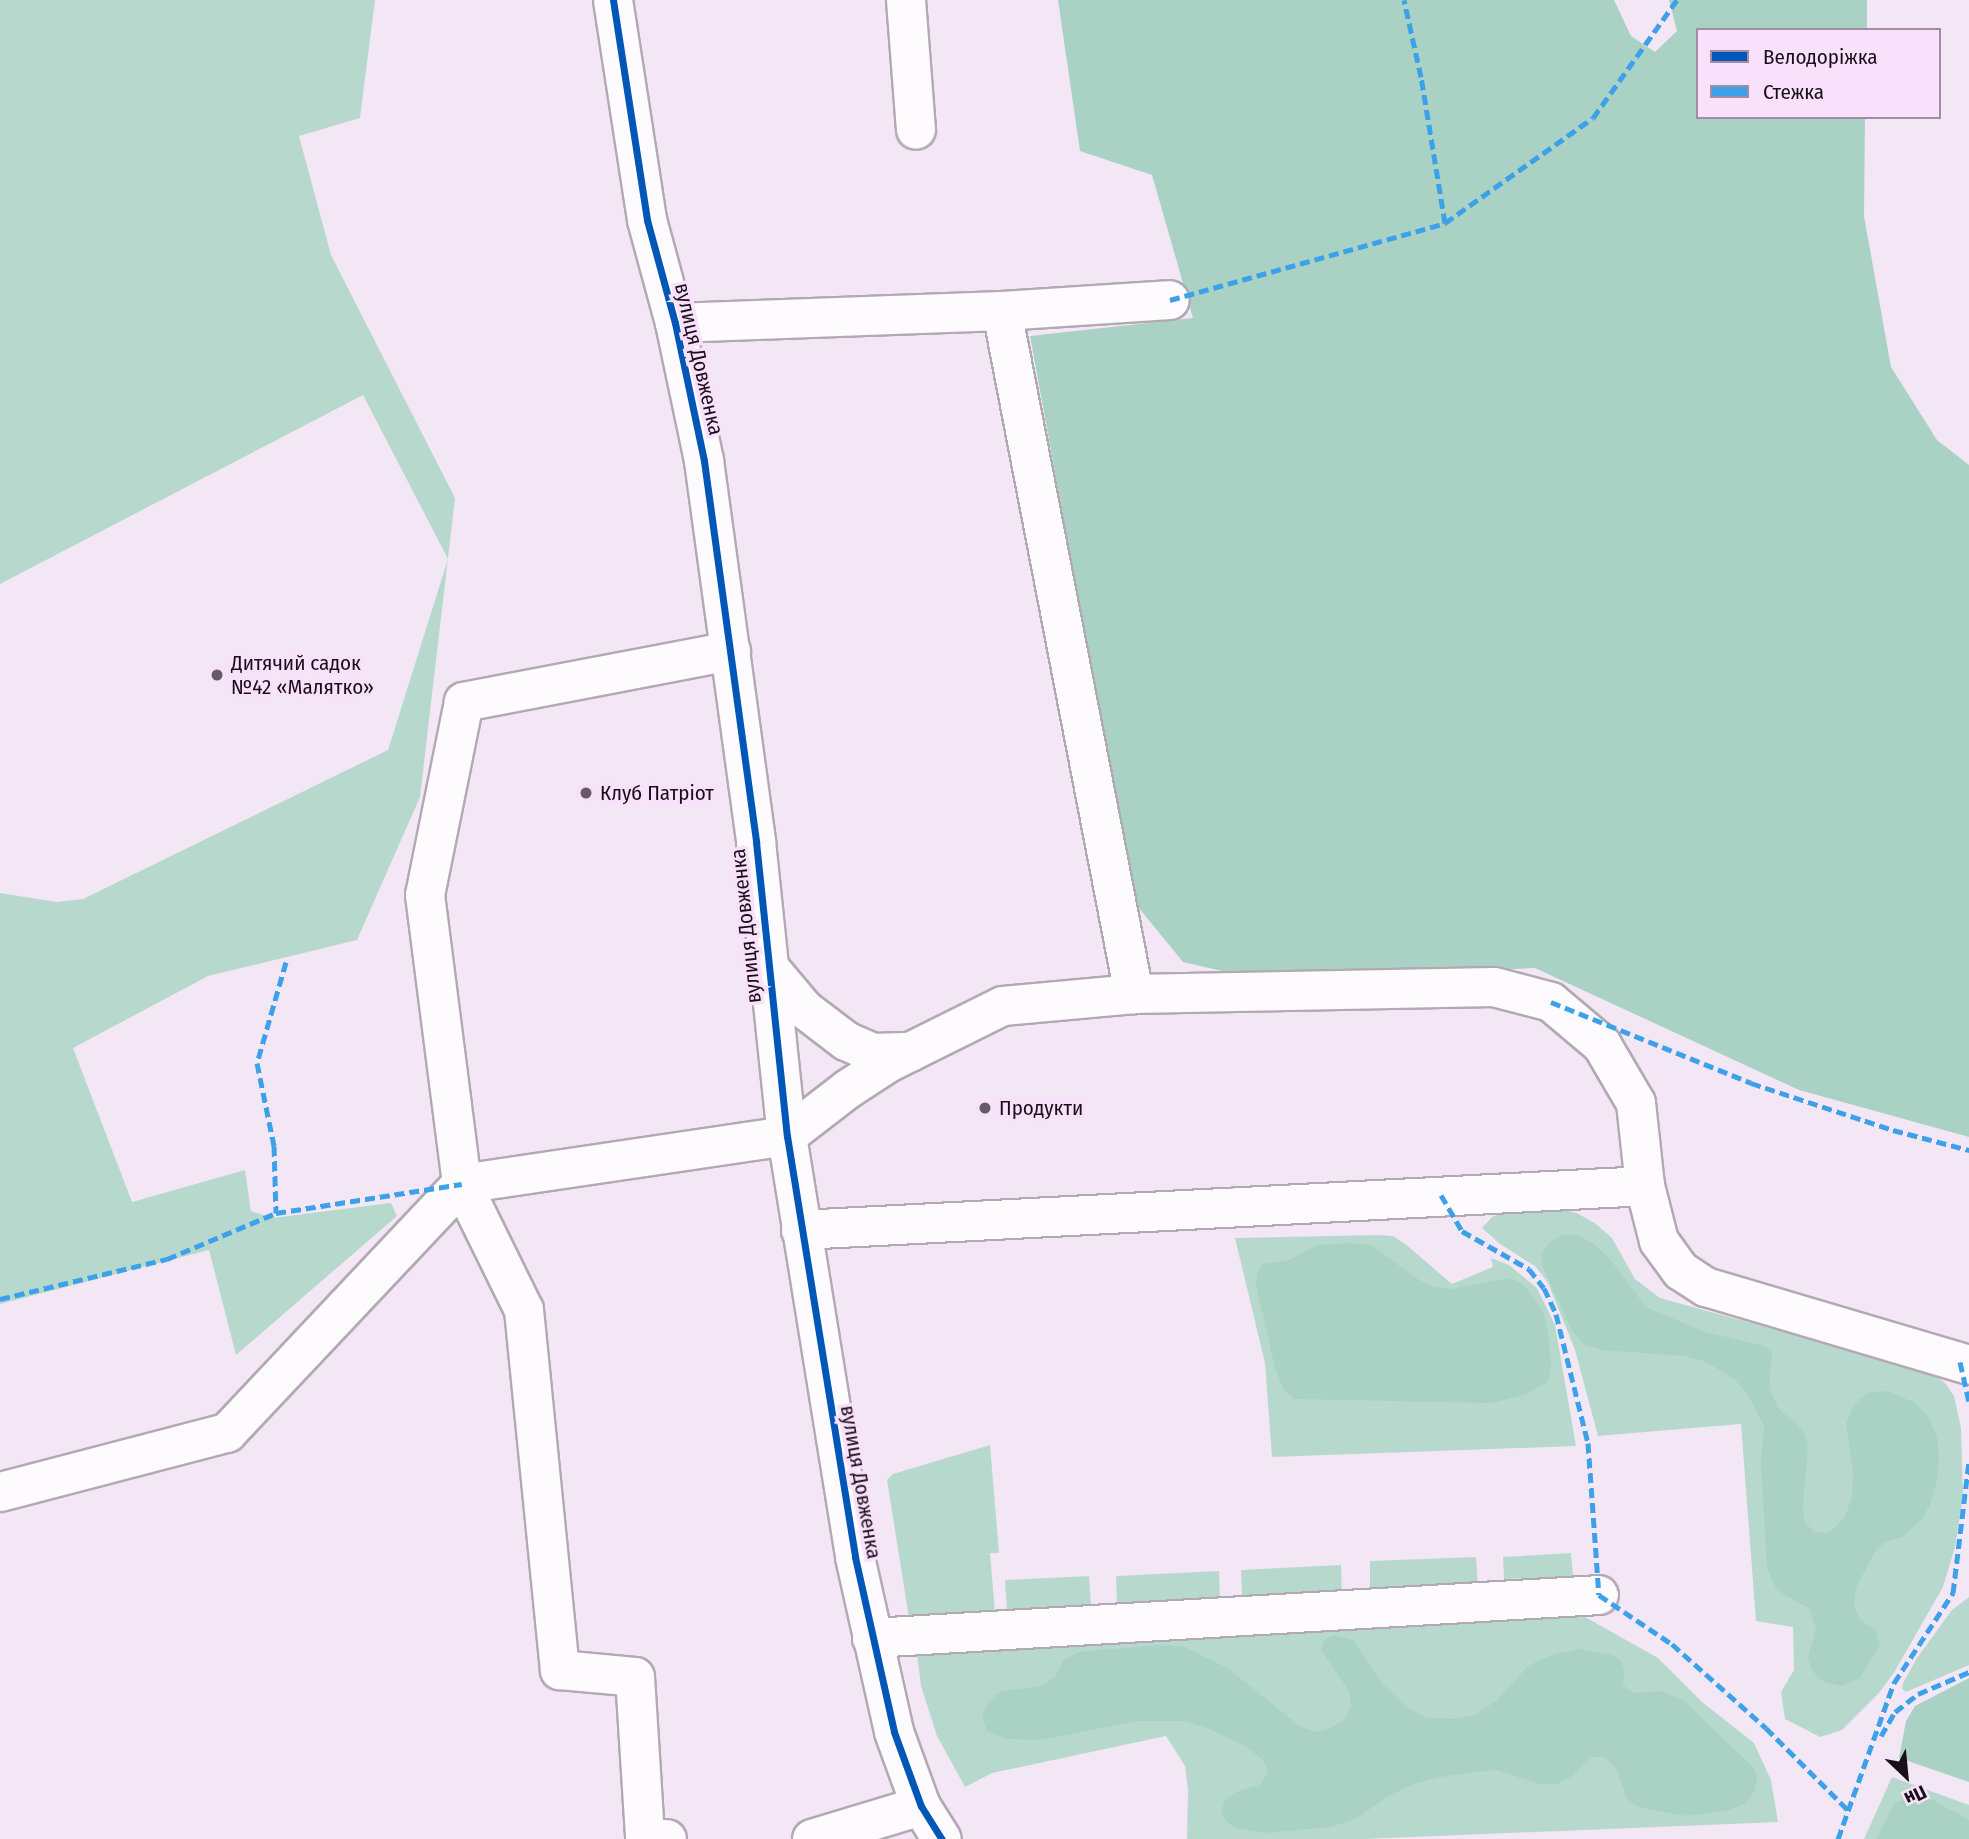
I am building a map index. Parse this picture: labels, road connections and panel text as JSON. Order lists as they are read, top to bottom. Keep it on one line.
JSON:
{"streets":{"street":["вулиця Довженка"]},"places":["Дитячий садок №42 «Малятко»","Клуб Патріот","Продукти"],"legend":["Велодоріжка","Стежка"],"north":"bottom right"}
